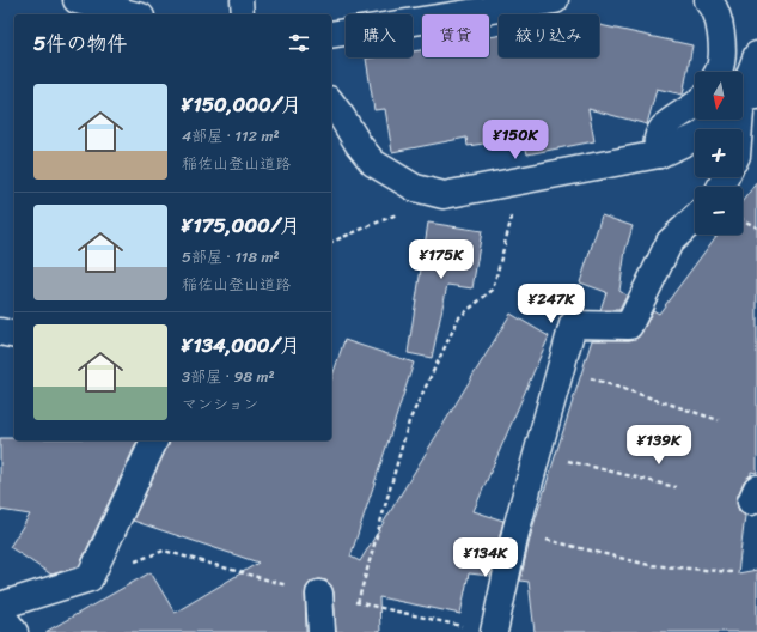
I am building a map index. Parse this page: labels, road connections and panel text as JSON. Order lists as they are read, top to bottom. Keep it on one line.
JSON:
{"north":"bottom","page":{"chip":["購入","賃貸","絞り込み"],"heading":"5件の物件","map_buttons":["+","−"],"list":[{"name":"¥150,000/月","note":"4部屋 · 112 m² · 稲佐山登山道路"},{"name":"¥175,000/月","note":"5部屋 · 118 m² · 稲佐山登山道路"},{"name":"¥134,000/月","note":"3部屋 · 98 m² · マンション"}],"price":["¥150K","¥175K","¥247K","¥139K","¥134K"]}}
